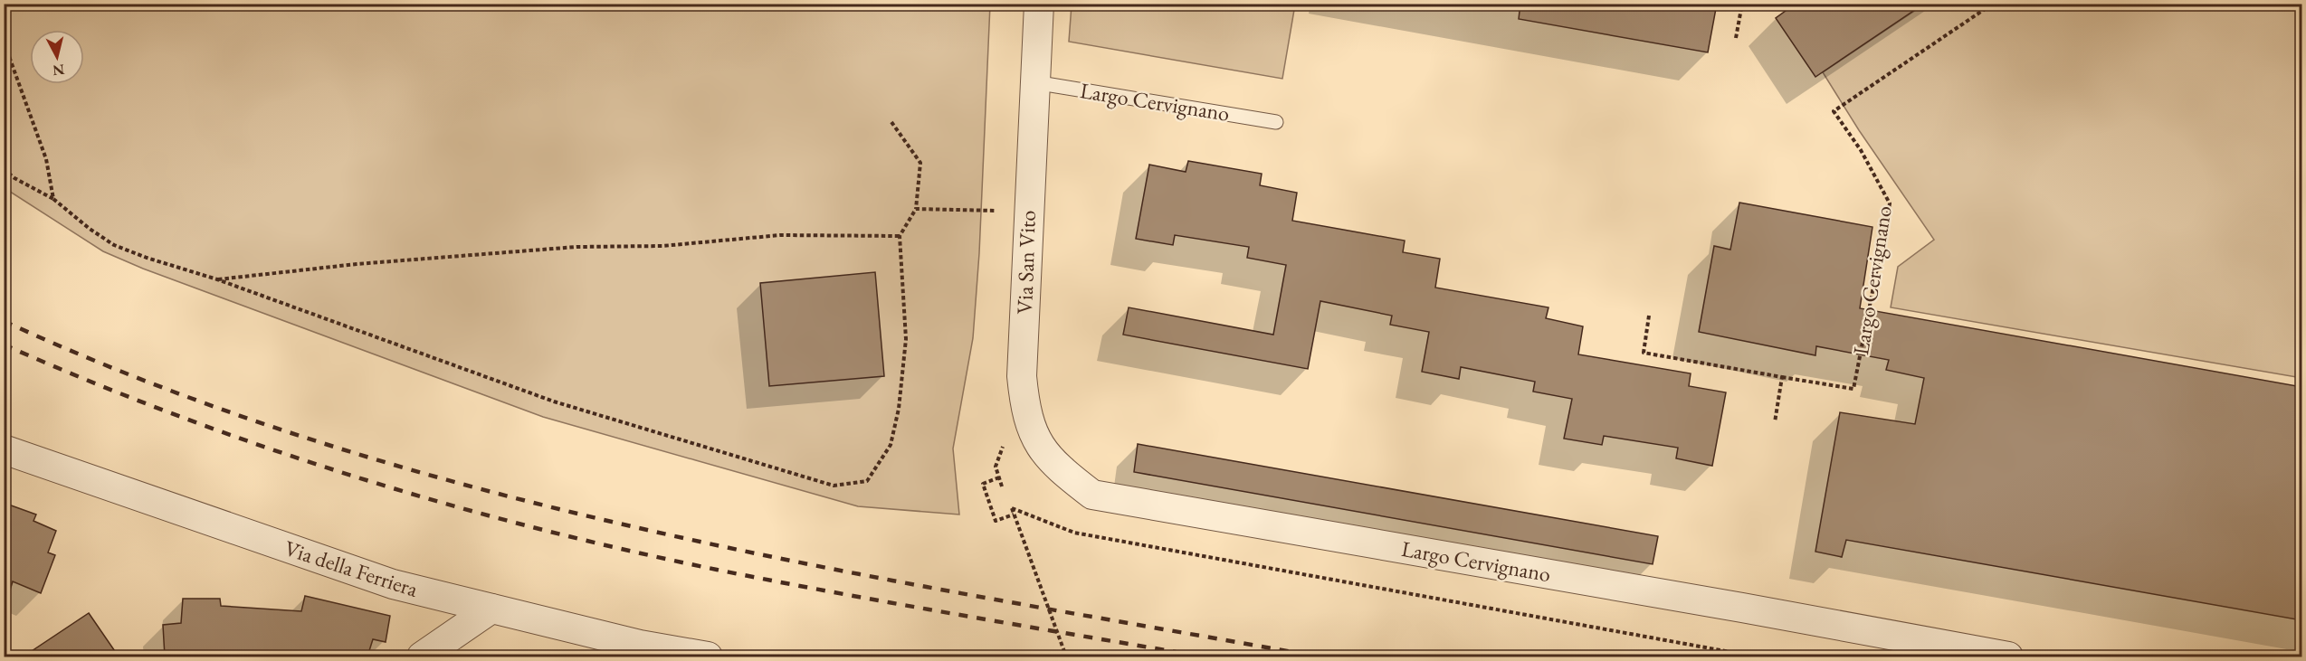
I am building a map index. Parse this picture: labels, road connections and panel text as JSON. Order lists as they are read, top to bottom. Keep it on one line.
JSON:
{"streets":{"street":["Largo Cervignano","Via San Vito","Via della Ferriera"]},"crossings":[["Largo Cervignano","Via San Vito"]],"north":"bottom"}
